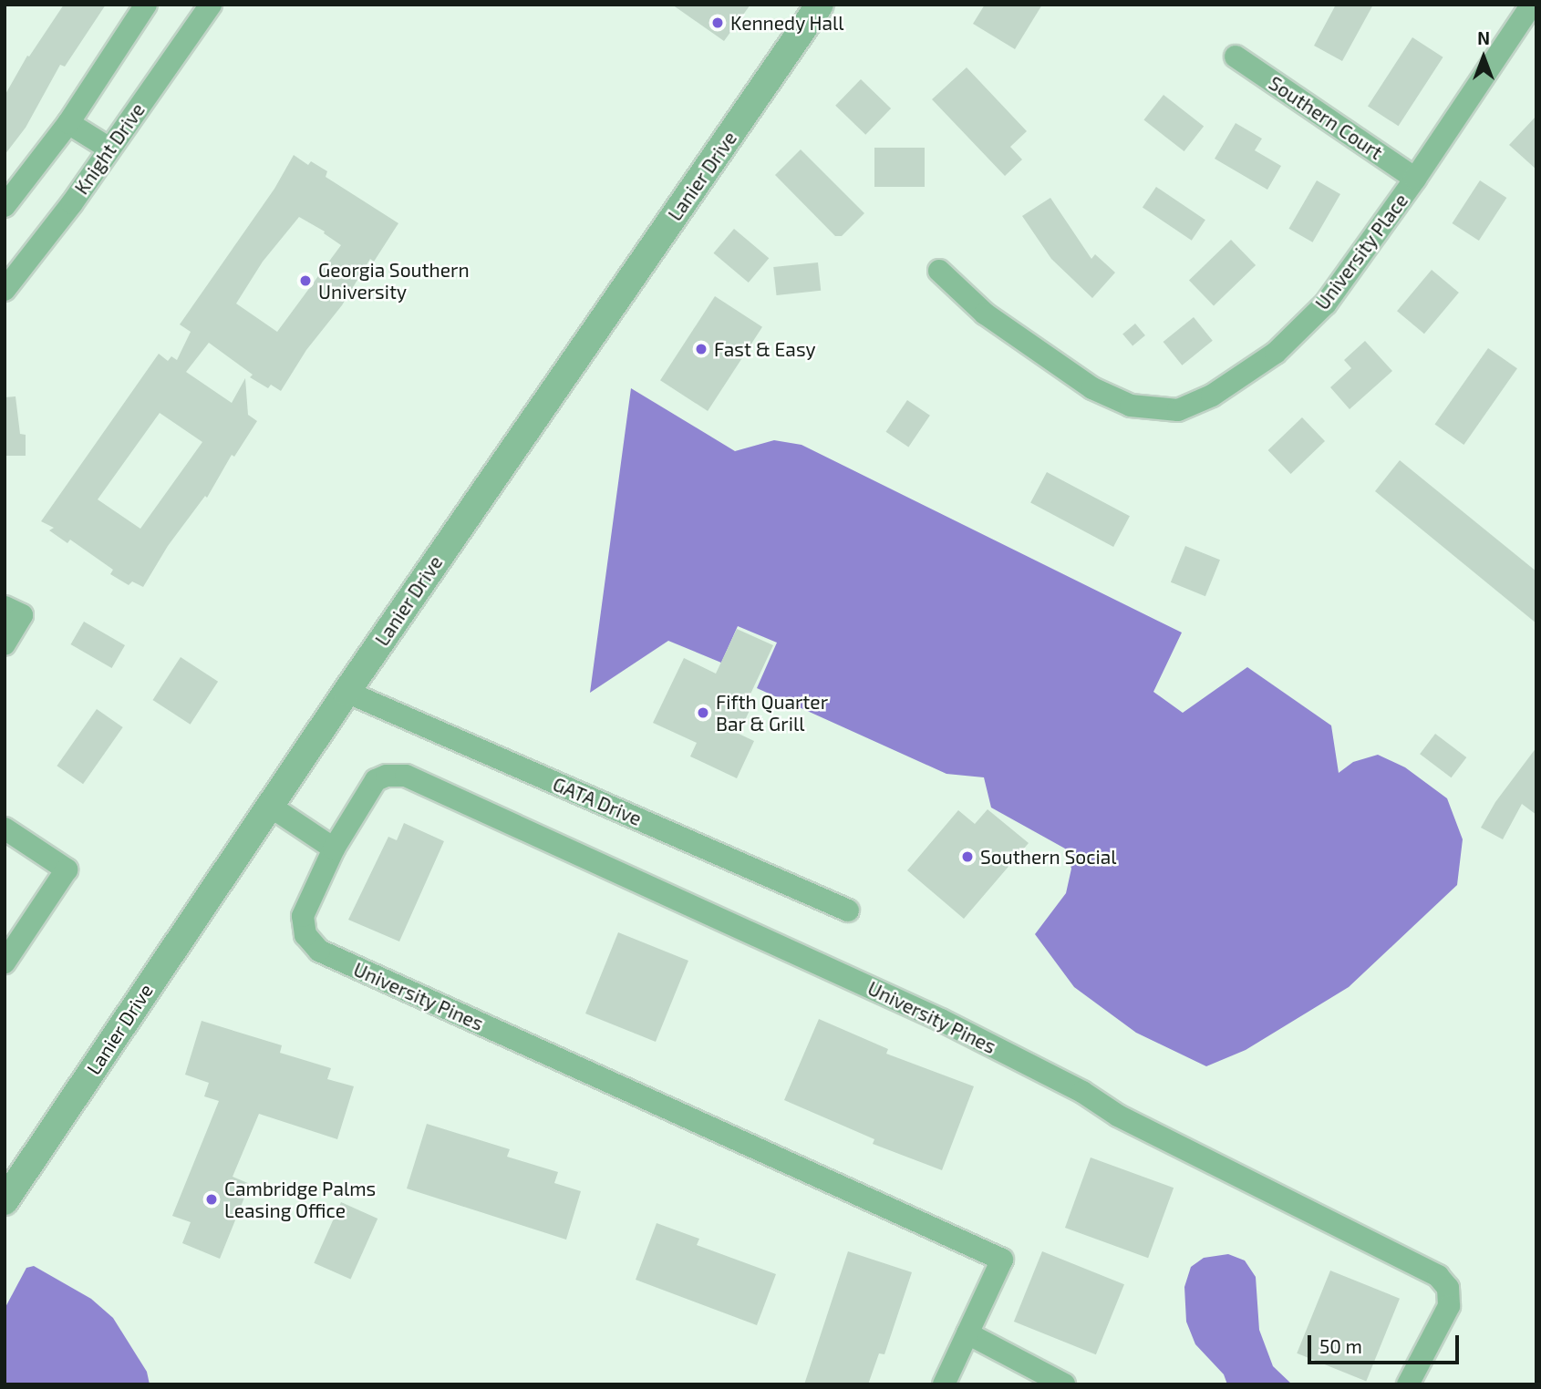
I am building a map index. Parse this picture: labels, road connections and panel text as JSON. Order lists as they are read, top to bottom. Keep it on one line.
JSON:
{"streets":{"street":["Southern Court","Knight Drive","Lanier Drive","University Place","GATA Drive","University Pines"]},"crossings":[["Southern Court","University Place"],["Lanier Drive","GATA Drive"]],"places":["Kennedy Hall","Georgia Southern University","Fast & Easy","Fifth Quarter Bar & Grill","Southern Social","Cambridge Palms Leasing Office"],"scale_bar":"50 m","north":"top"}
